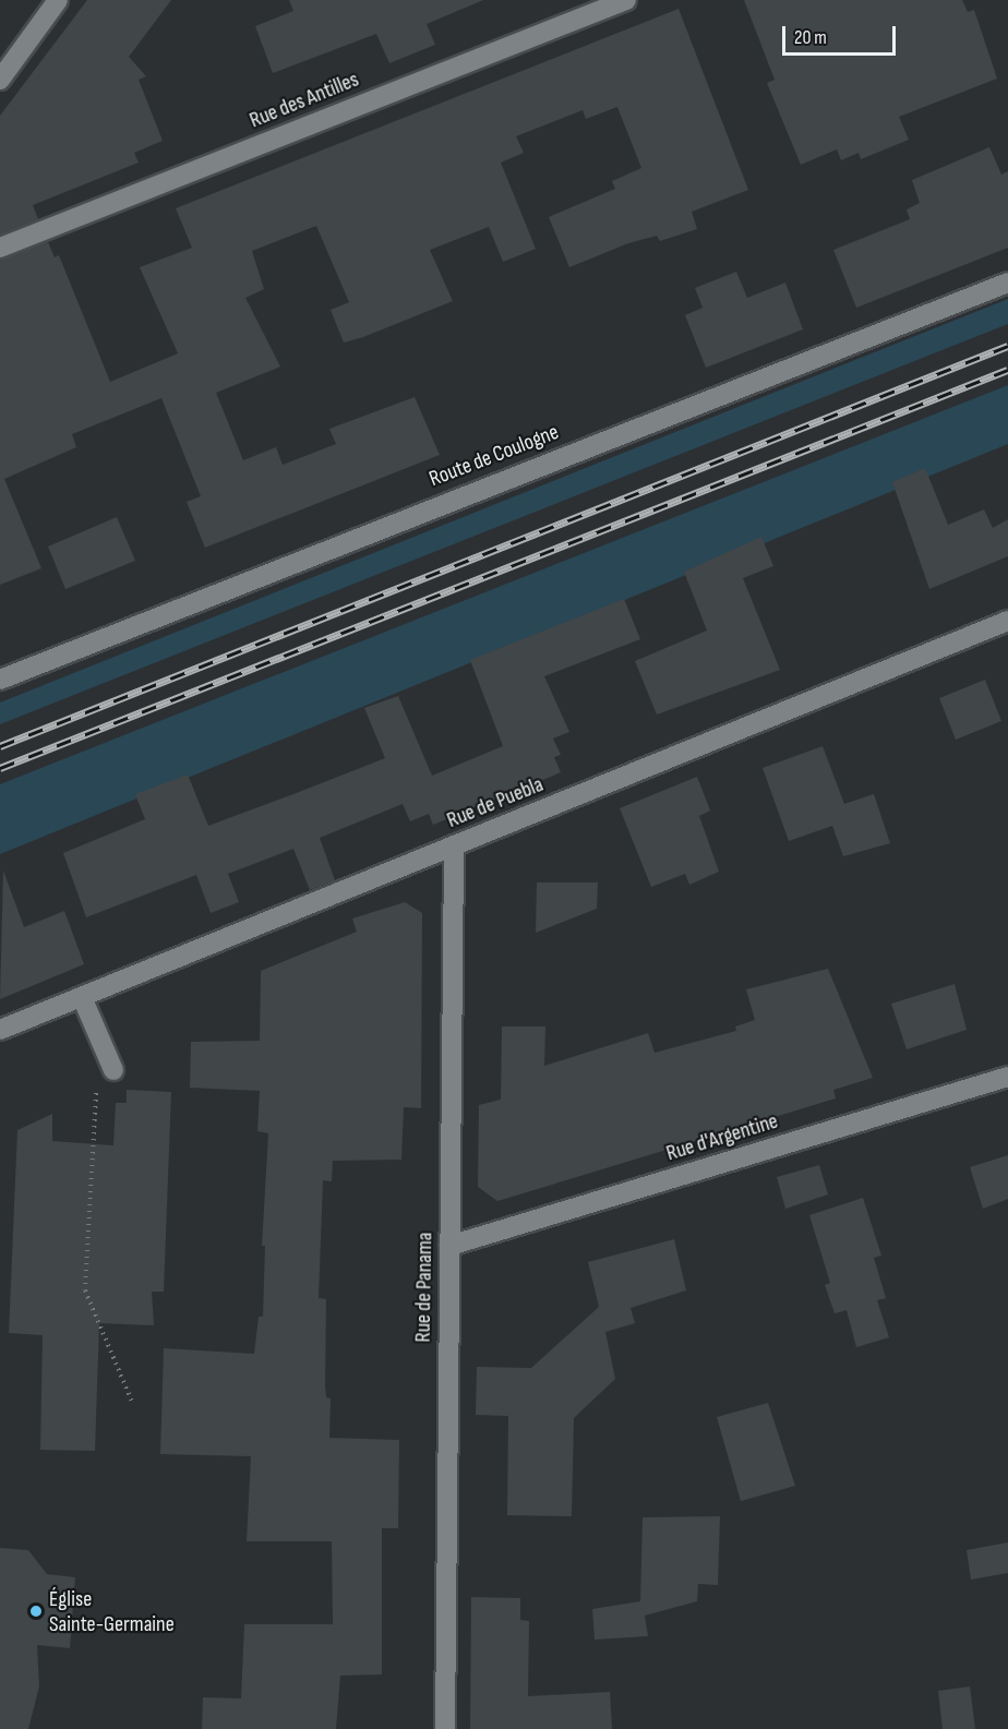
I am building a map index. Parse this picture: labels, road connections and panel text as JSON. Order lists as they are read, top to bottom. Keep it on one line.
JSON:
{"streets":{"street":["Rue des Antilles","Route de Coulogne","Rue de Puebla","Rue d'Argentine","Rue de Panama"]},"crossings":[["Rue de Puebla","Rue de Panama"],["Rue d'Argentine","Rue de Panama"]],"places":["Église Sainte-Germaine"],"scale_bar":"20 m"}
